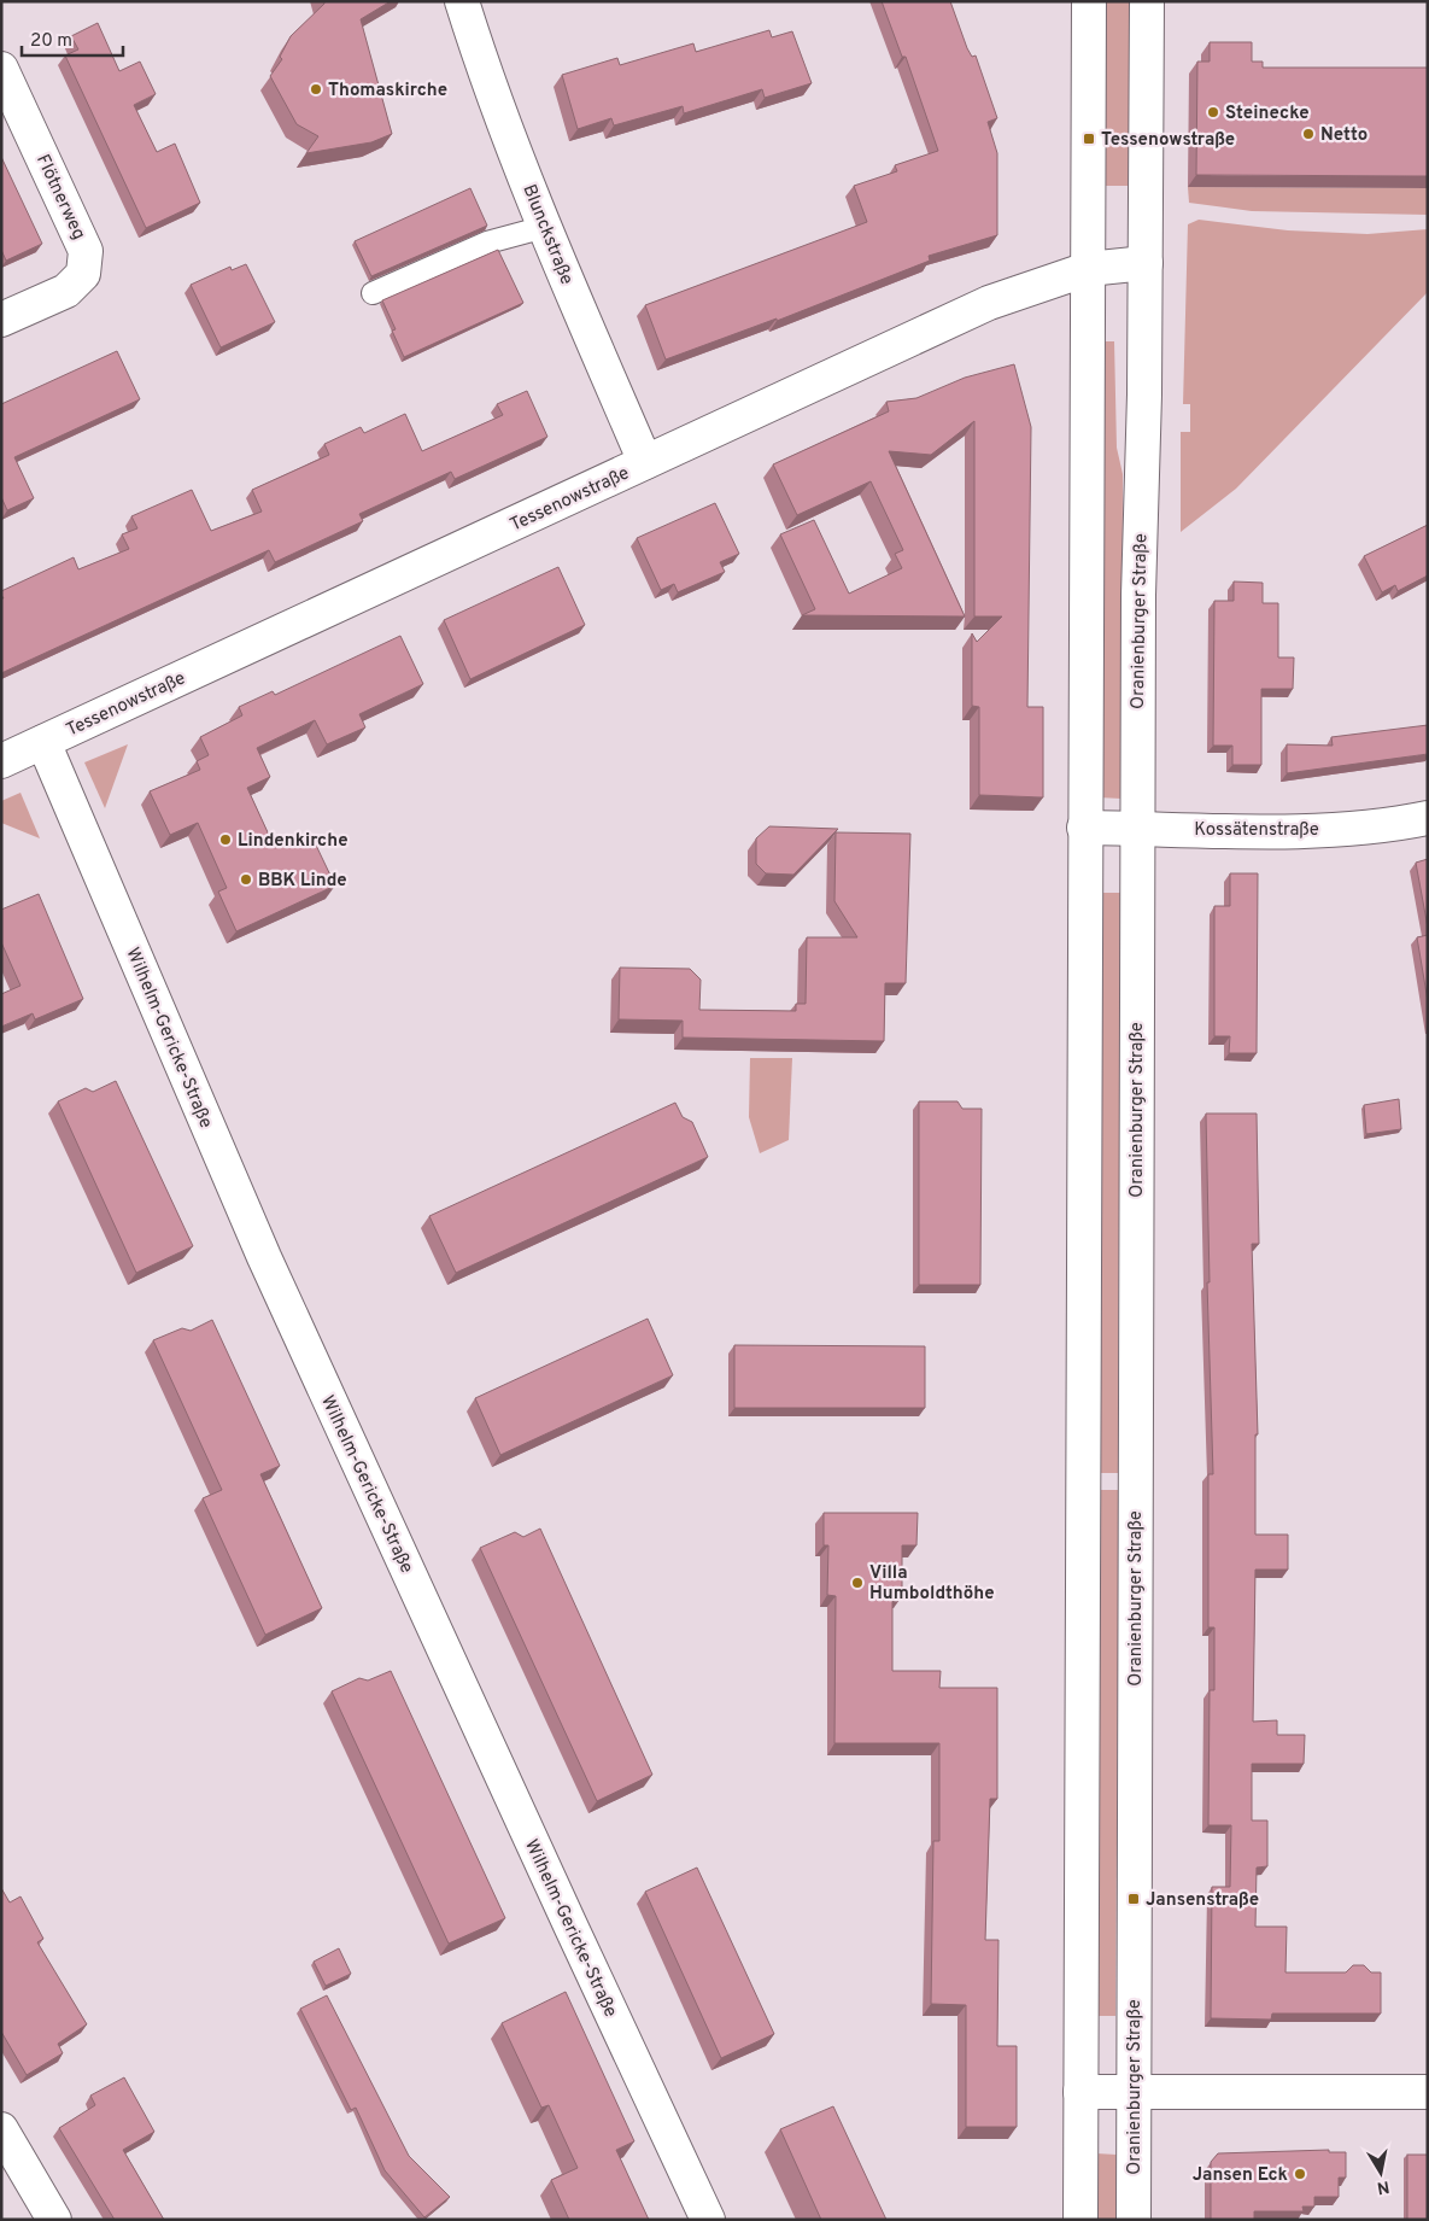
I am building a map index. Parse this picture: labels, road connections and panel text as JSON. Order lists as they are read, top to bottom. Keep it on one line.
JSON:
{"streets":{"street":["Flötnerweg","Blunckstraße","Tessenowstraße","Oranienburger Straße","Kossätenstraße","Wilhelm-Gericke-Straße"]},"crossings":[["Blunckstraße","Tessenowstraße"],["Tessenowstraße","Oranienburger Straße"],["Tessenowstraße","Wilhelm-Gericke-Straße"],["Oranienburger Straße","Kossätenstraße"]],"places":{"other":["Thomaskirche","Steinecke","Netto","Lindenkirche","BBK Linde","Villa Humboldthöhe","Jansen Eck"],"transit":["Tessenowstraße","Jansenstraße"]},"scale_bar":"20 m","north":"bottom"}
